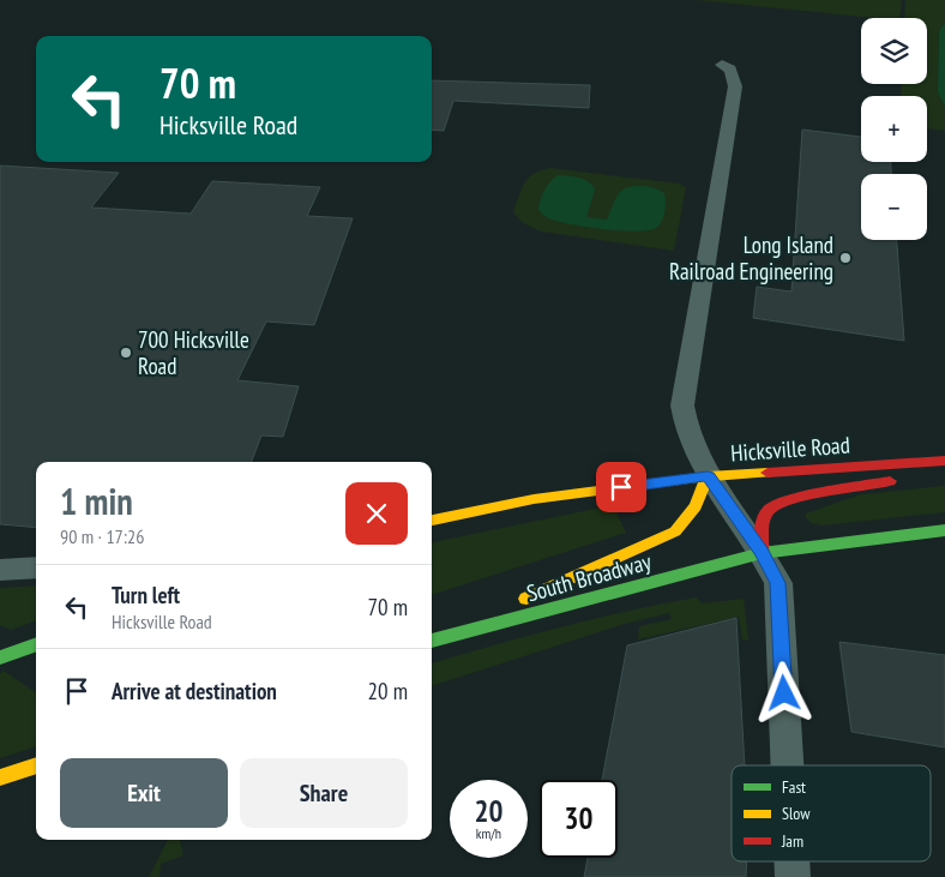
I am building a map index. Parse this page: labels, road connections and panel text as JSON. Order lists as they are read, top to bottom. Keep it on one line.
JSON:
{"streets":{"main road":["Hicksville Road","South Broadway"]},"places":["Long Island Railroad Engineering","700 Hicksville Road"],"legend":["Fast","Slow","Jam"],"page":{"map_buttons":["+","−"],"turn":["70 m","Hicksville Road"],"heading":["1 min","90 m · 17:26"],"list":[{"name":"Turn left","note":"Hicksville Road","value":"70 m"},{"name":"Arrive at destination","value":"20 m"}],"buttons":["Exit","Share"],"speed":"20 km/h","limit":"30"}}
